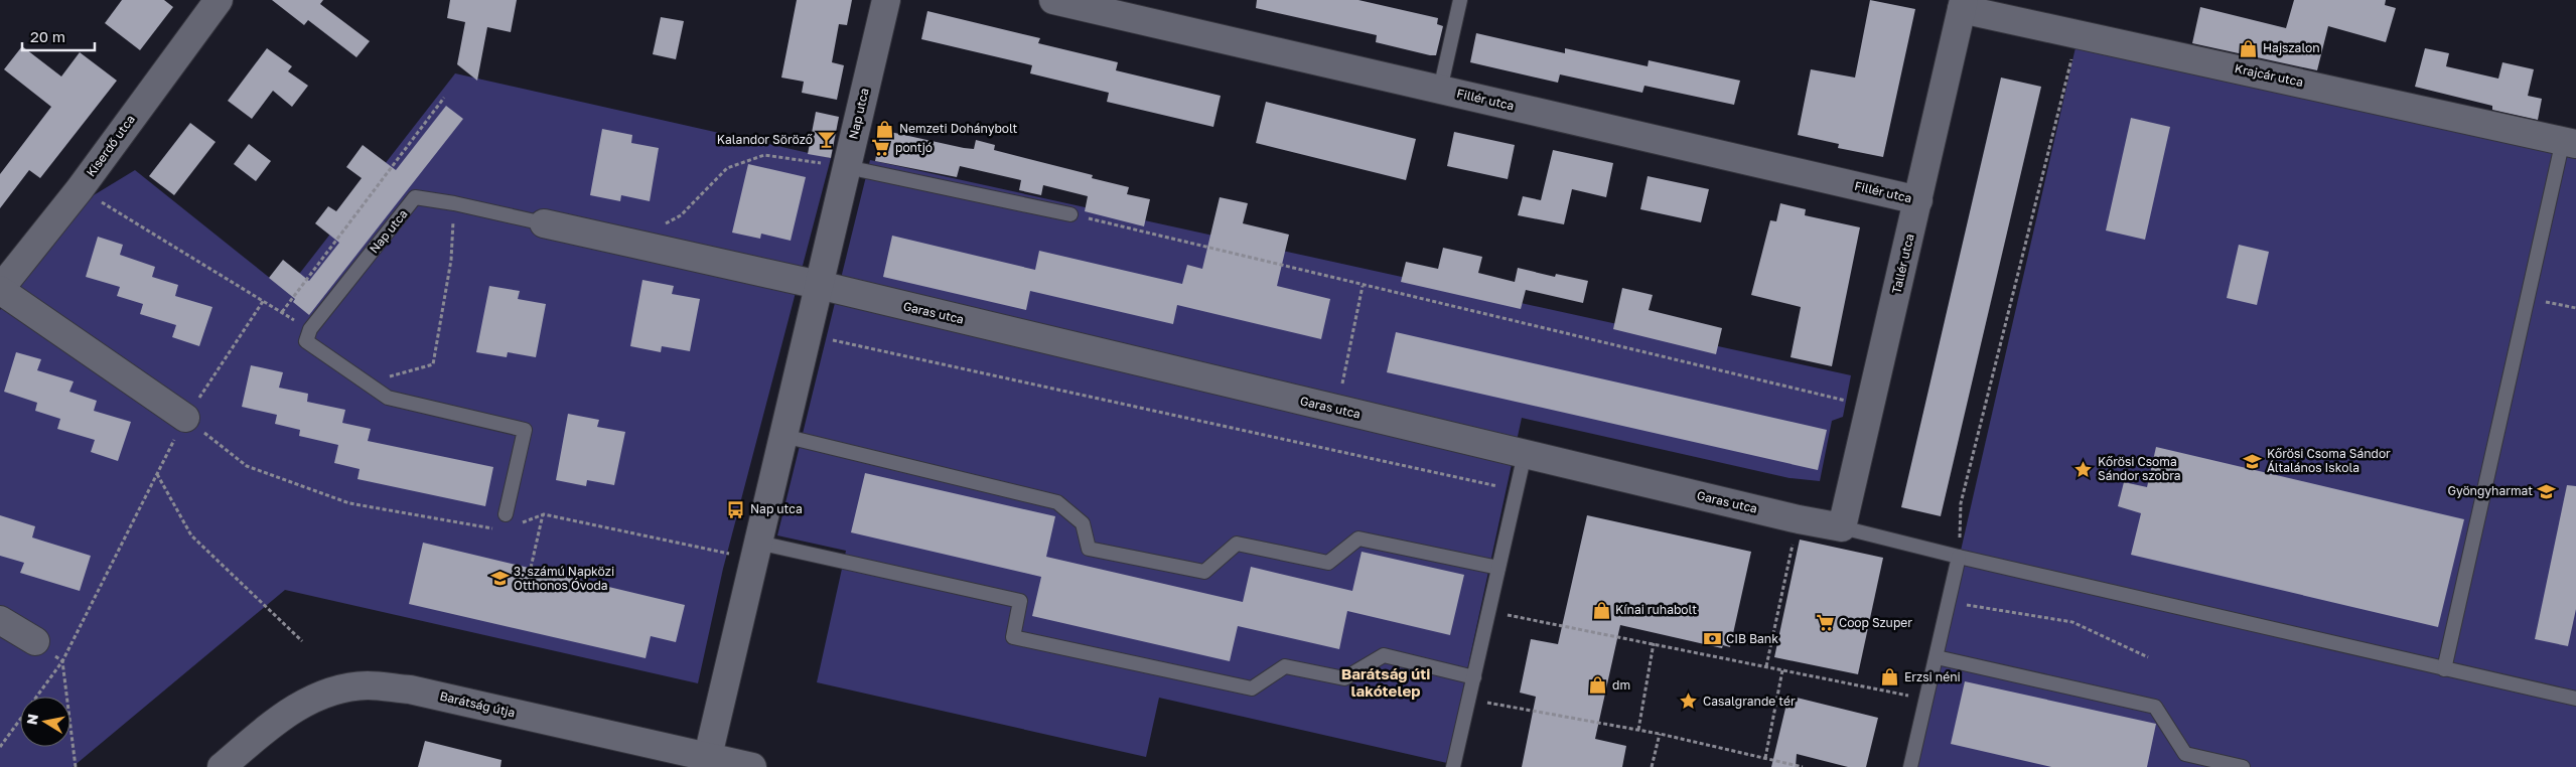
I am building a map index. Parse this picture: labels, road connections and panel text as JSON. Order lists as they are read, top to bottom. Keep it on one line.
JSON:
{"streets":{"street":["Krajcár utca","Fillér utca","Nap utca","Kiserdő utca","Tallér utca","Garas utca","Barátság útja"]},"crossings":[["Krajcár utca","Tallér utca"],["Fillér utca","Tallér utca"],["Nap utca","Garas utca"],["Nap utca","Barátság útja"],["Tallér utca","Garas utca"]],"districts":["Barátság úti lakótelep"],"places":{"shop":["Hajszalon","Nemzeti Dohánybolt","Kínai ruhabolt","Erzsi néni","dm"],"bar":["Kalandor Söröző"],"supermarket":["pontjó","Coop Szuper"],"school or university":["Kőrösi Csoma Sándor Általános Iskola","Gyöngyharmat","3. számú Napközi Otthonos Óvoda"],"place":["Kőrösi Csoma Sándor szobra","Casalgrande tér"],"bus stop":["Nap utca"],"bank":["CIB Bank"]},"scale_bar":"20 m","north":"left"}
